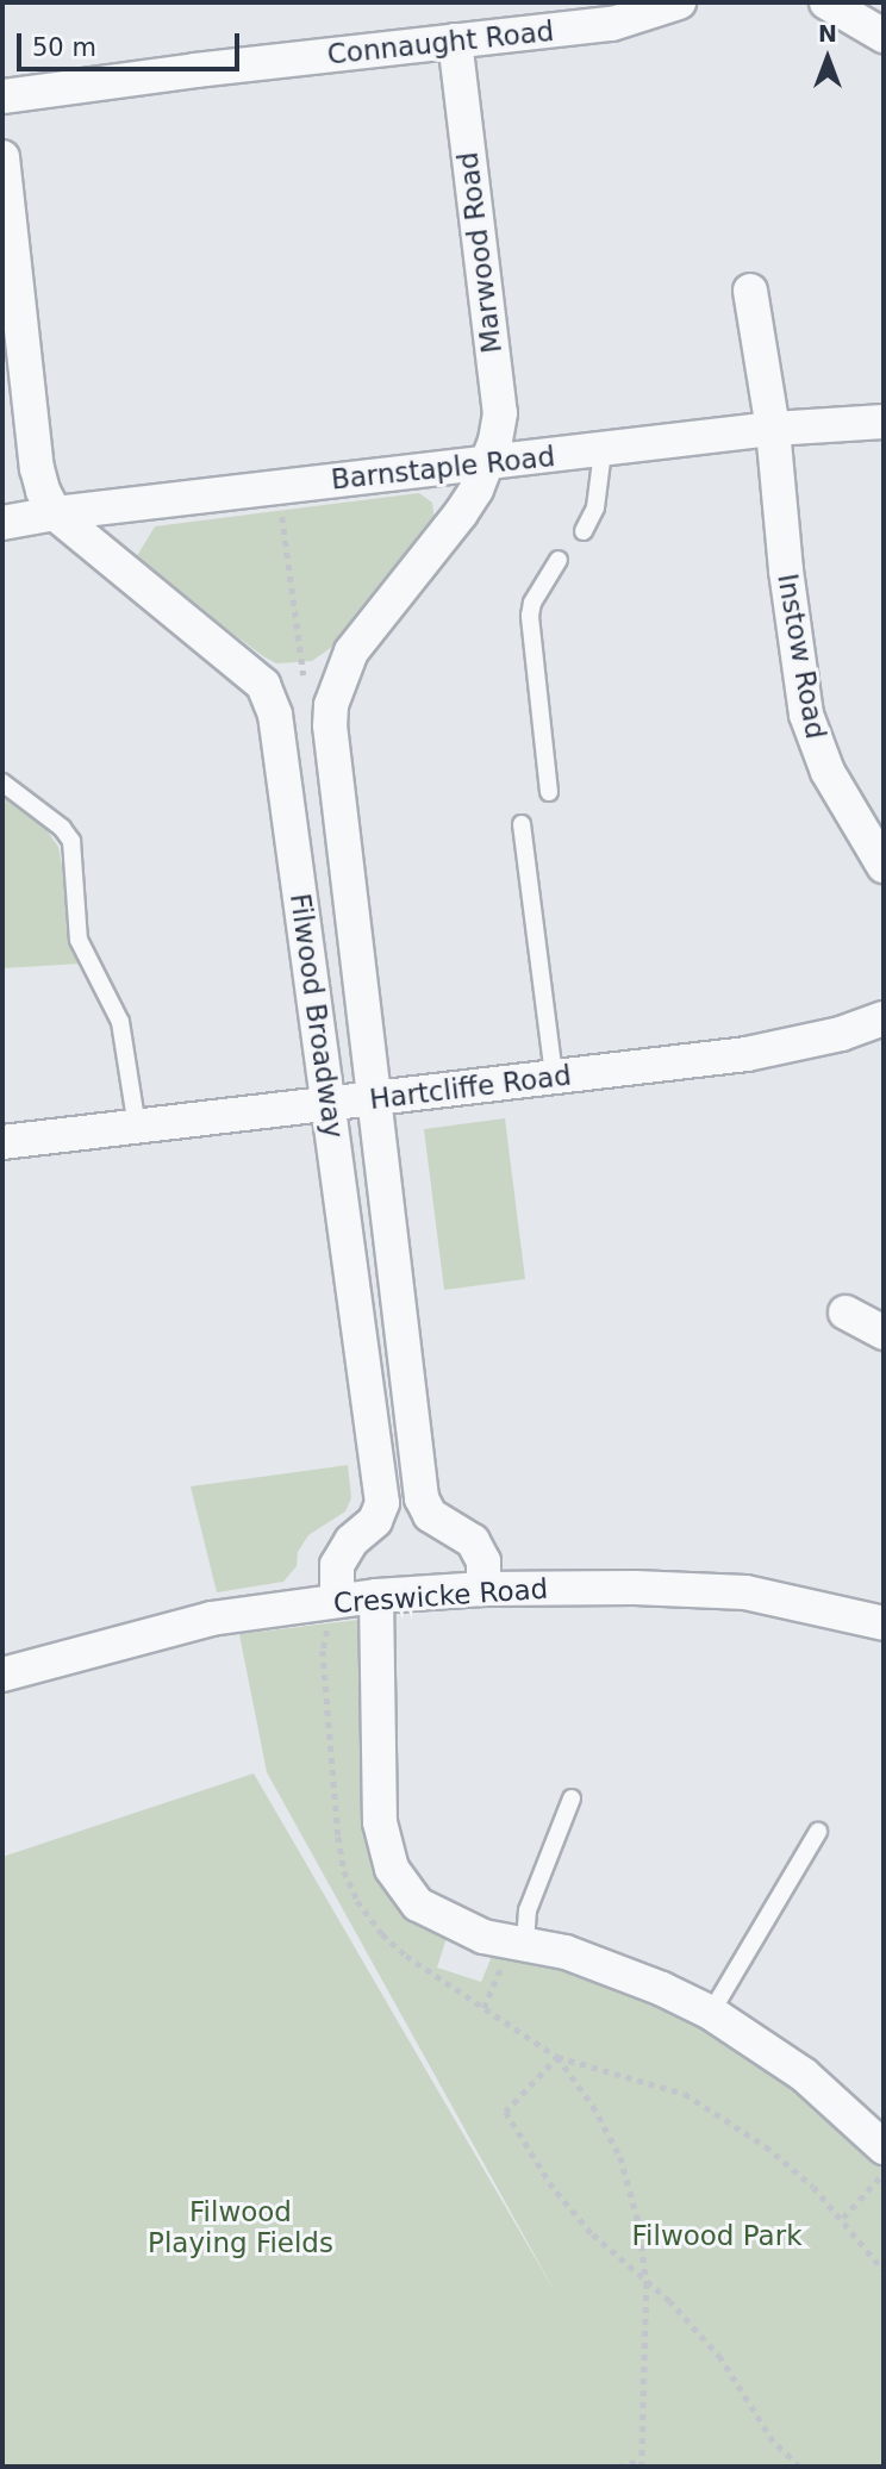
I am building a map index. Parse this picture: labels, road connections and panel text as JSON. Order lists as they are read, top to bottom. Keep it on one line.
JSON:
{"streets":{"street":["Connaught Road","Marwood Road","Barnstaple Road","Instow Road","Filwood Broadway","Hartcliffe Road","Creswicke Road"]},"crossings":[["Connaught Road","Marwood Road"],["Marwood Road","Barnstaple Road"],["Marwood Road","Filwood Broadway"],["Barnstaple Road","Instow Road"],["Barnstaple Road","Filwood Broadway"],["Filwood Broadway","Hartcliffe Road"],["Filwood Broadway","Creswicke Road"]],"parks":["Filwood Playing Fields","Filwood Park"],"scale_bar":"50 m","north":"top"}
